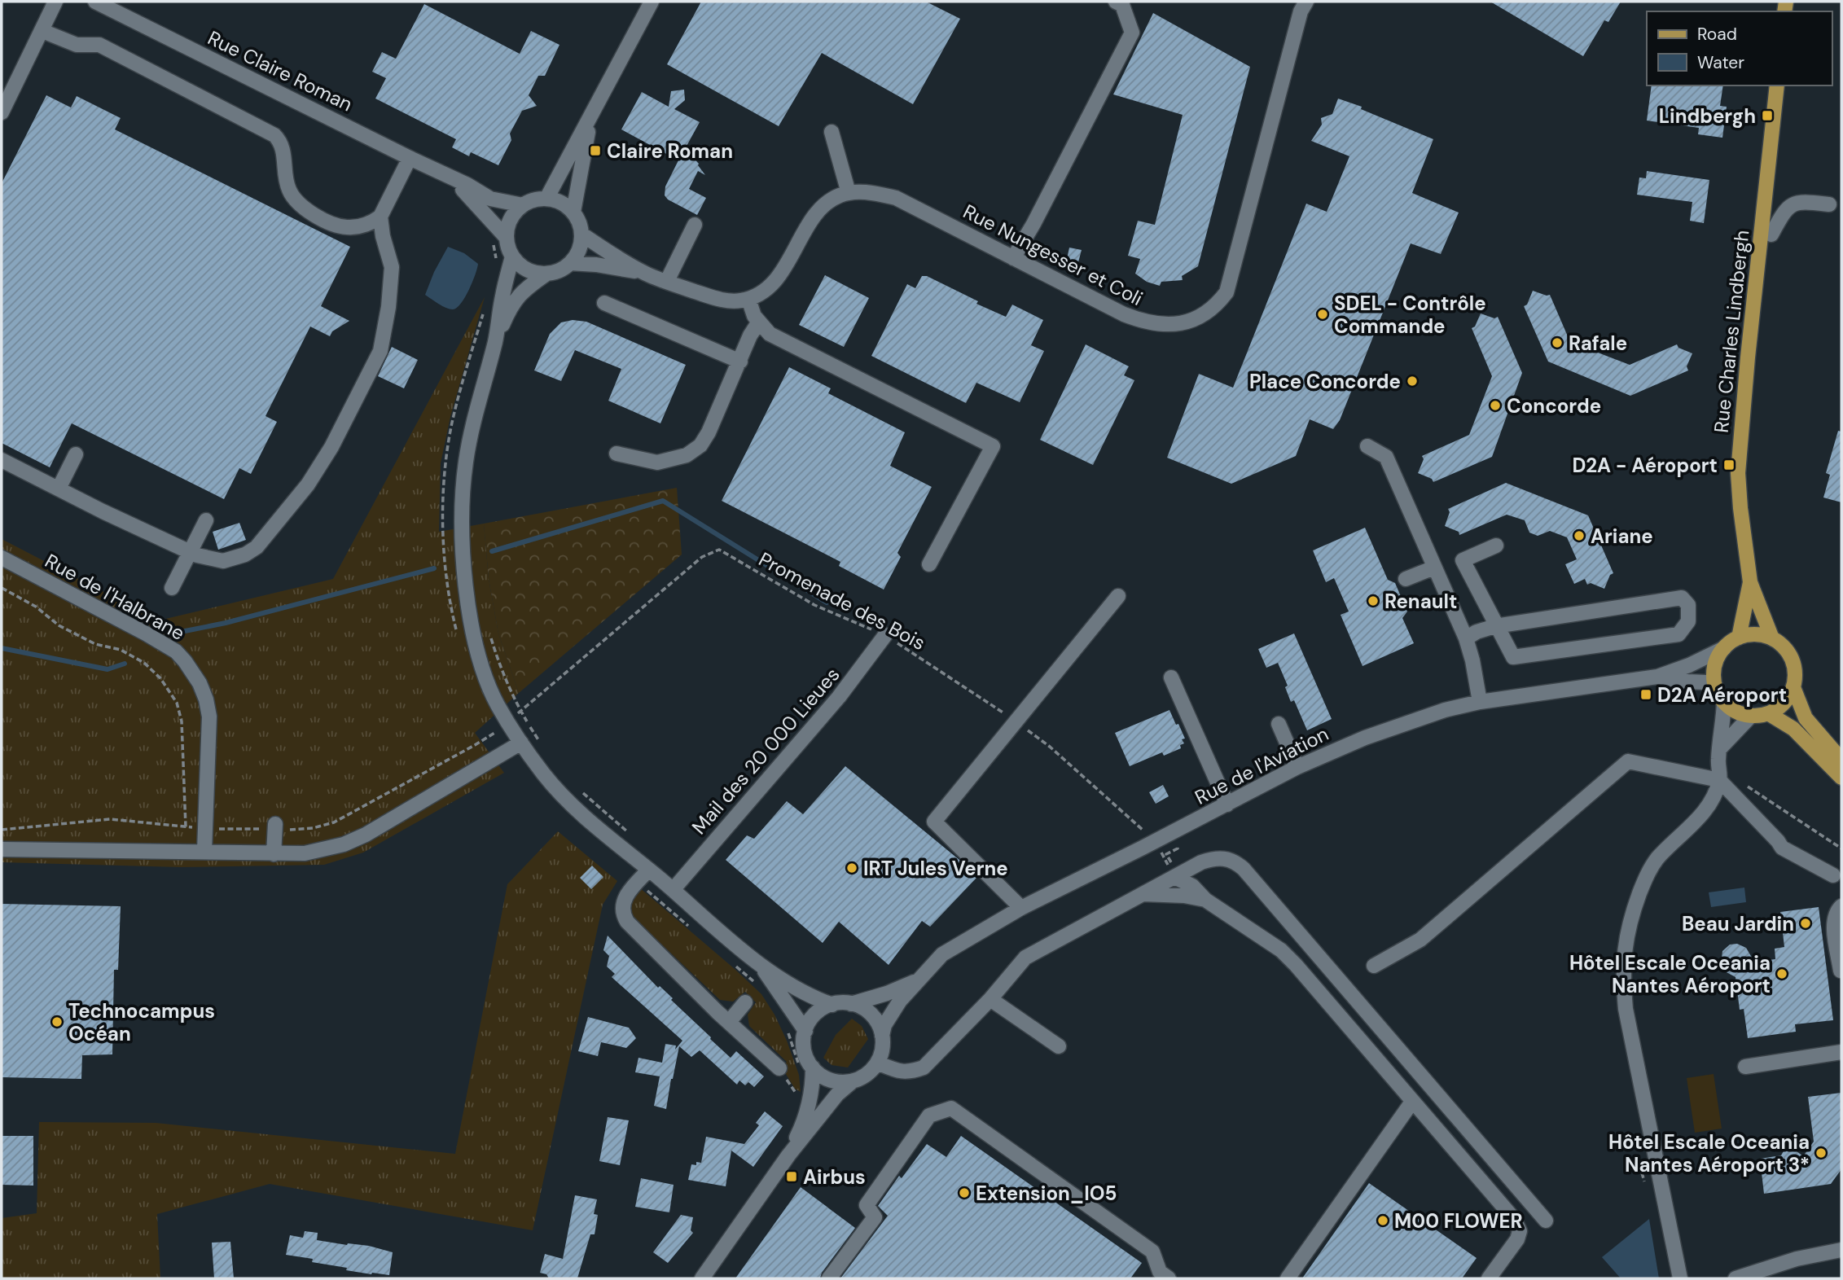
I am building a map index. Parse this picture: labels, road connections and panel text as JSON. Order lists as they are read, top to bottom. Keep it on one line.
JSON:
{"streets":{"main road":["Rue Charles Lindbergh"],"street":["Rue Claire Roman","Rue Nungesser et Coli","Rue de l'Halbrane","Mail des 20 000 Lieues","Rue de l'Aviation"],"path":["Promenade des Bois"]},"crossings":[["Rue Charles Lindbergh","Rue de l'Aviation"],["Rue de l'Halbrane","Promenade des Bois"],["Promenade des Bois","Mail des 20 000 Lieues"],["Promenade des Bois","Rue de l'Aviation"]],"places":{"transit":["Lindbergh","Claire Roman","D2A - Aéroport","D2A Aéroport","Airbus"],"other":["SDEL - Contrôle Commande","Rafale","Place Concorde","Concorde","Ariane","Renault","IRT Jules Verne","Beau Jardin","Hôtel Escale Oceania Nantes Aéroport","Technocampus Océan","Hôtel Escale Oceania Nantes Aéroport 3*","Extension_IO5","M00 FLOWER"]},"legend":["Road","Water"]}
